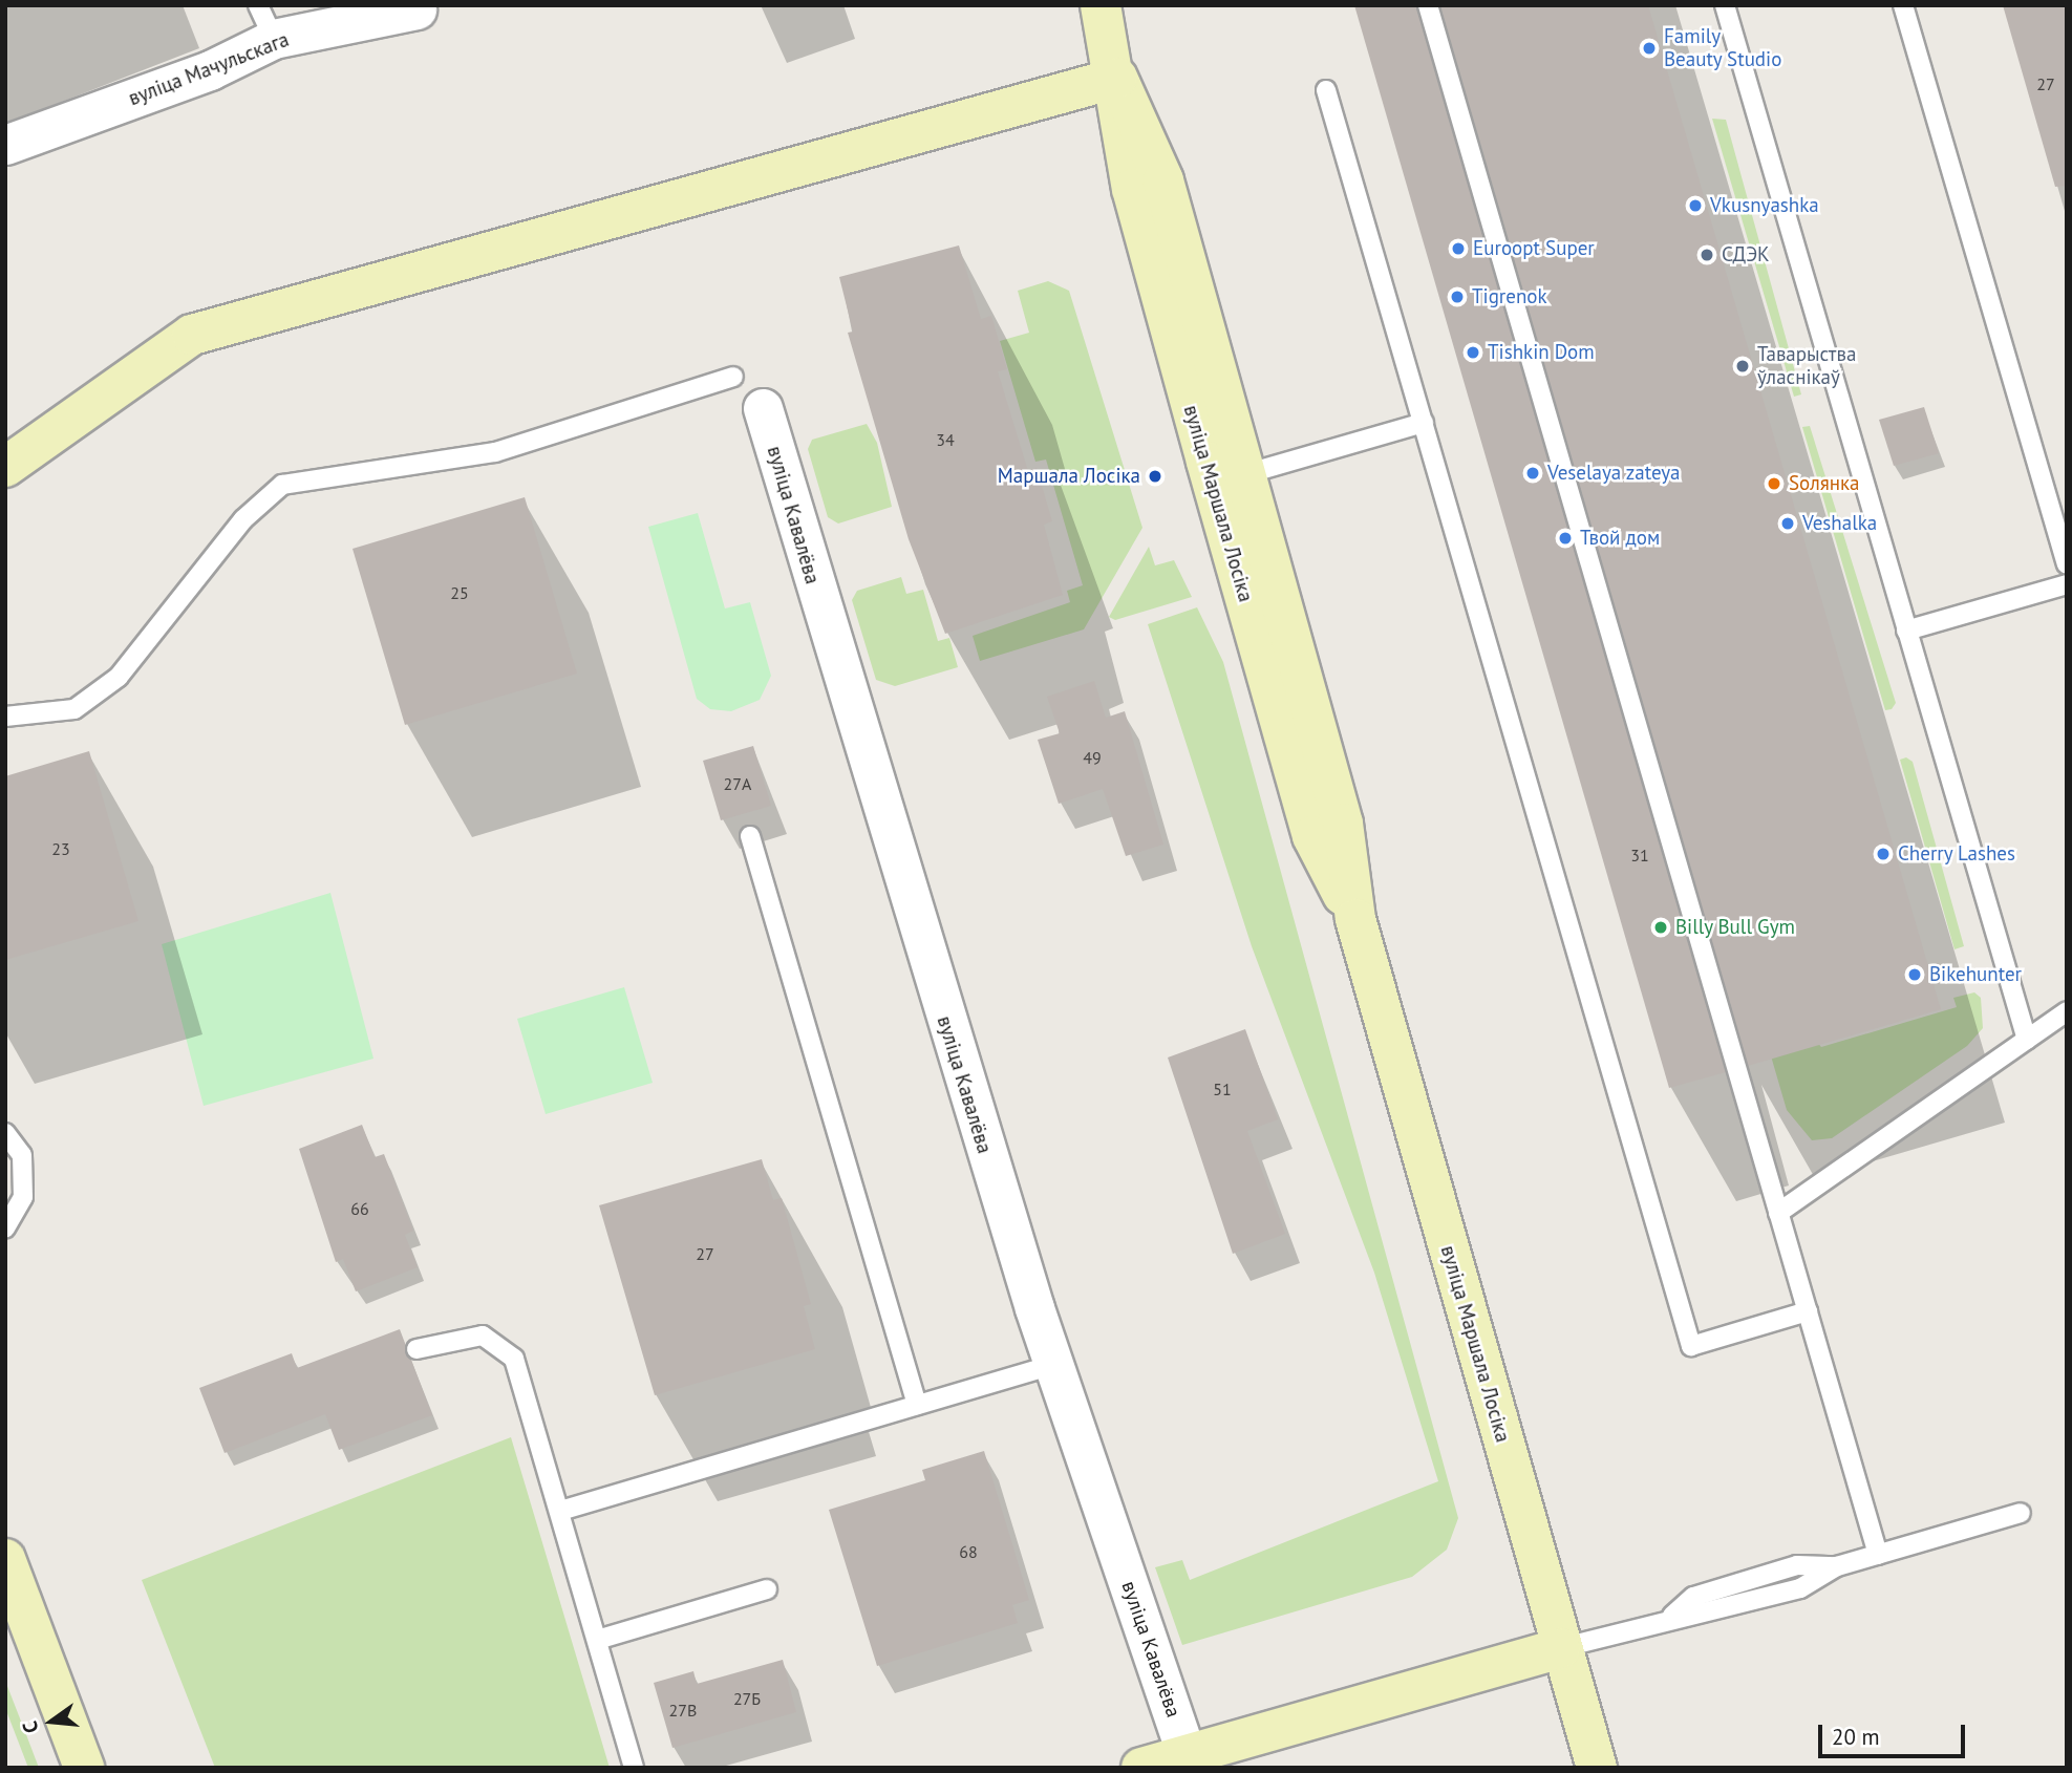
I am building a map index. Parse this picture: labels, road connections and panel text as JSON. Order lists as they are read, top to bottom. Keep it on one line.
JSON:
{"streets":{"main road":["вуліца Маршала Лосіка"],"street":["вуліца Мачульскага","вуліца Кавалёва"]},"places":["Family Beauty Studio","Vkusnyashka","Euroopt Super","СДЭК","Tigrenok","Tishkin Dom","Таварыства ўласнікаў","Veselaya zateya","Маршала Лосіка","Sолянка","Veshalka","Твой дом","Cherry Lashes","Billy Bull Gym","Bikehunter"],"house_numbers":["27","34","25","49","27А","23","31","51","66","27","68","27Б","27В"],"scale_bar":"20 m","north":"left"}
